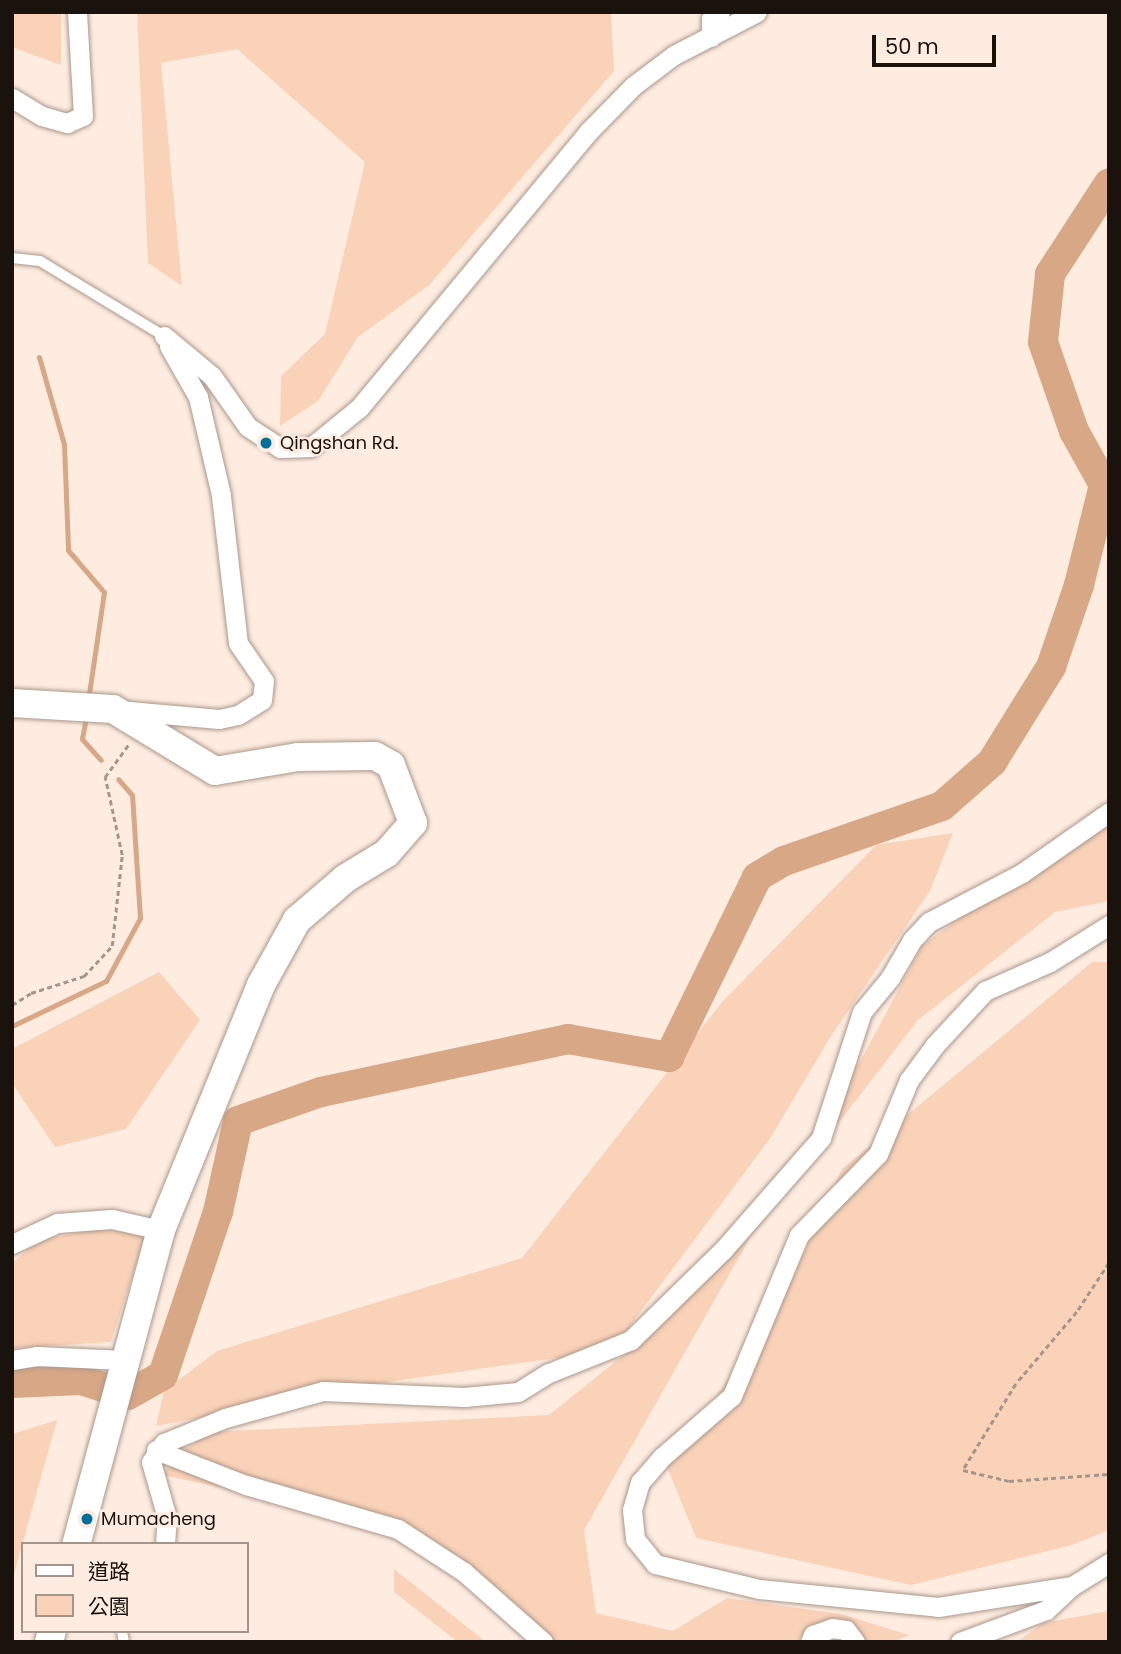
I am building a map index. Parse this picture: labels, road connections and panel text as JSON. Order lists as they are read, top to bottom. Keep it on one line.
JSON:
{"places":["Qingshan Rd.","Mumacheng"],"legend":["道路","公園"],"scale_bar":"50 m"}
